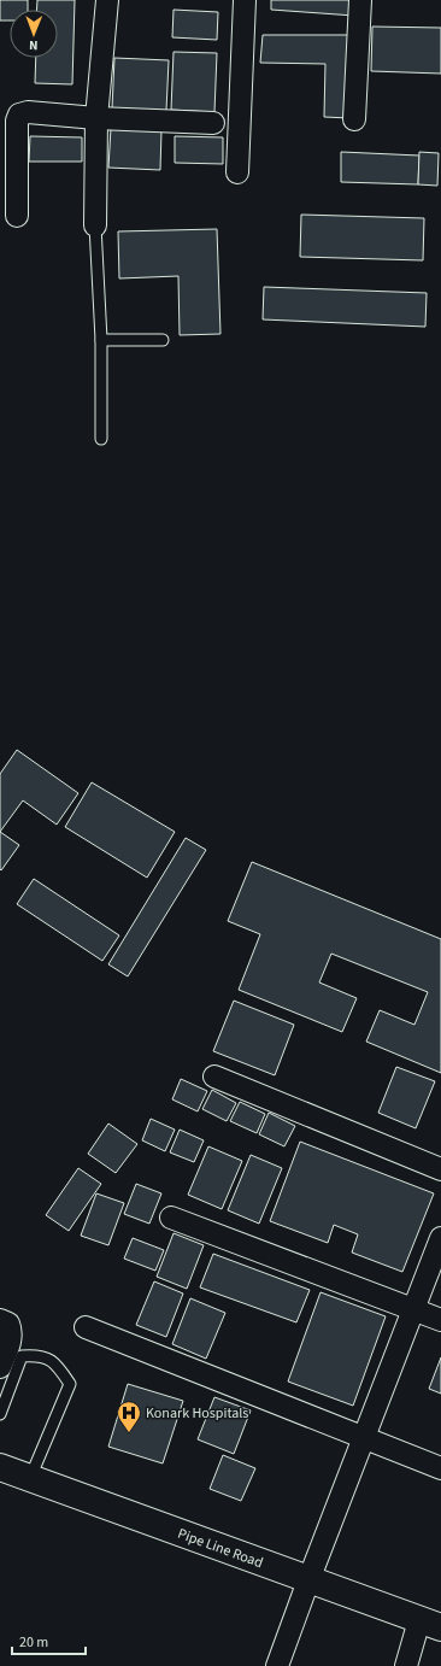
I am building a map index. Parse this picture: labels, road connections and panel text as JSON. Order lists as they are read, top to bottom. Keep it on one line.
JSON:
{"streets":{"street":["Pipe Line Road"]},"places":{"hospital":["Konark Hospitals"]},"scale_bar":"20 m","north":"bottom"}
